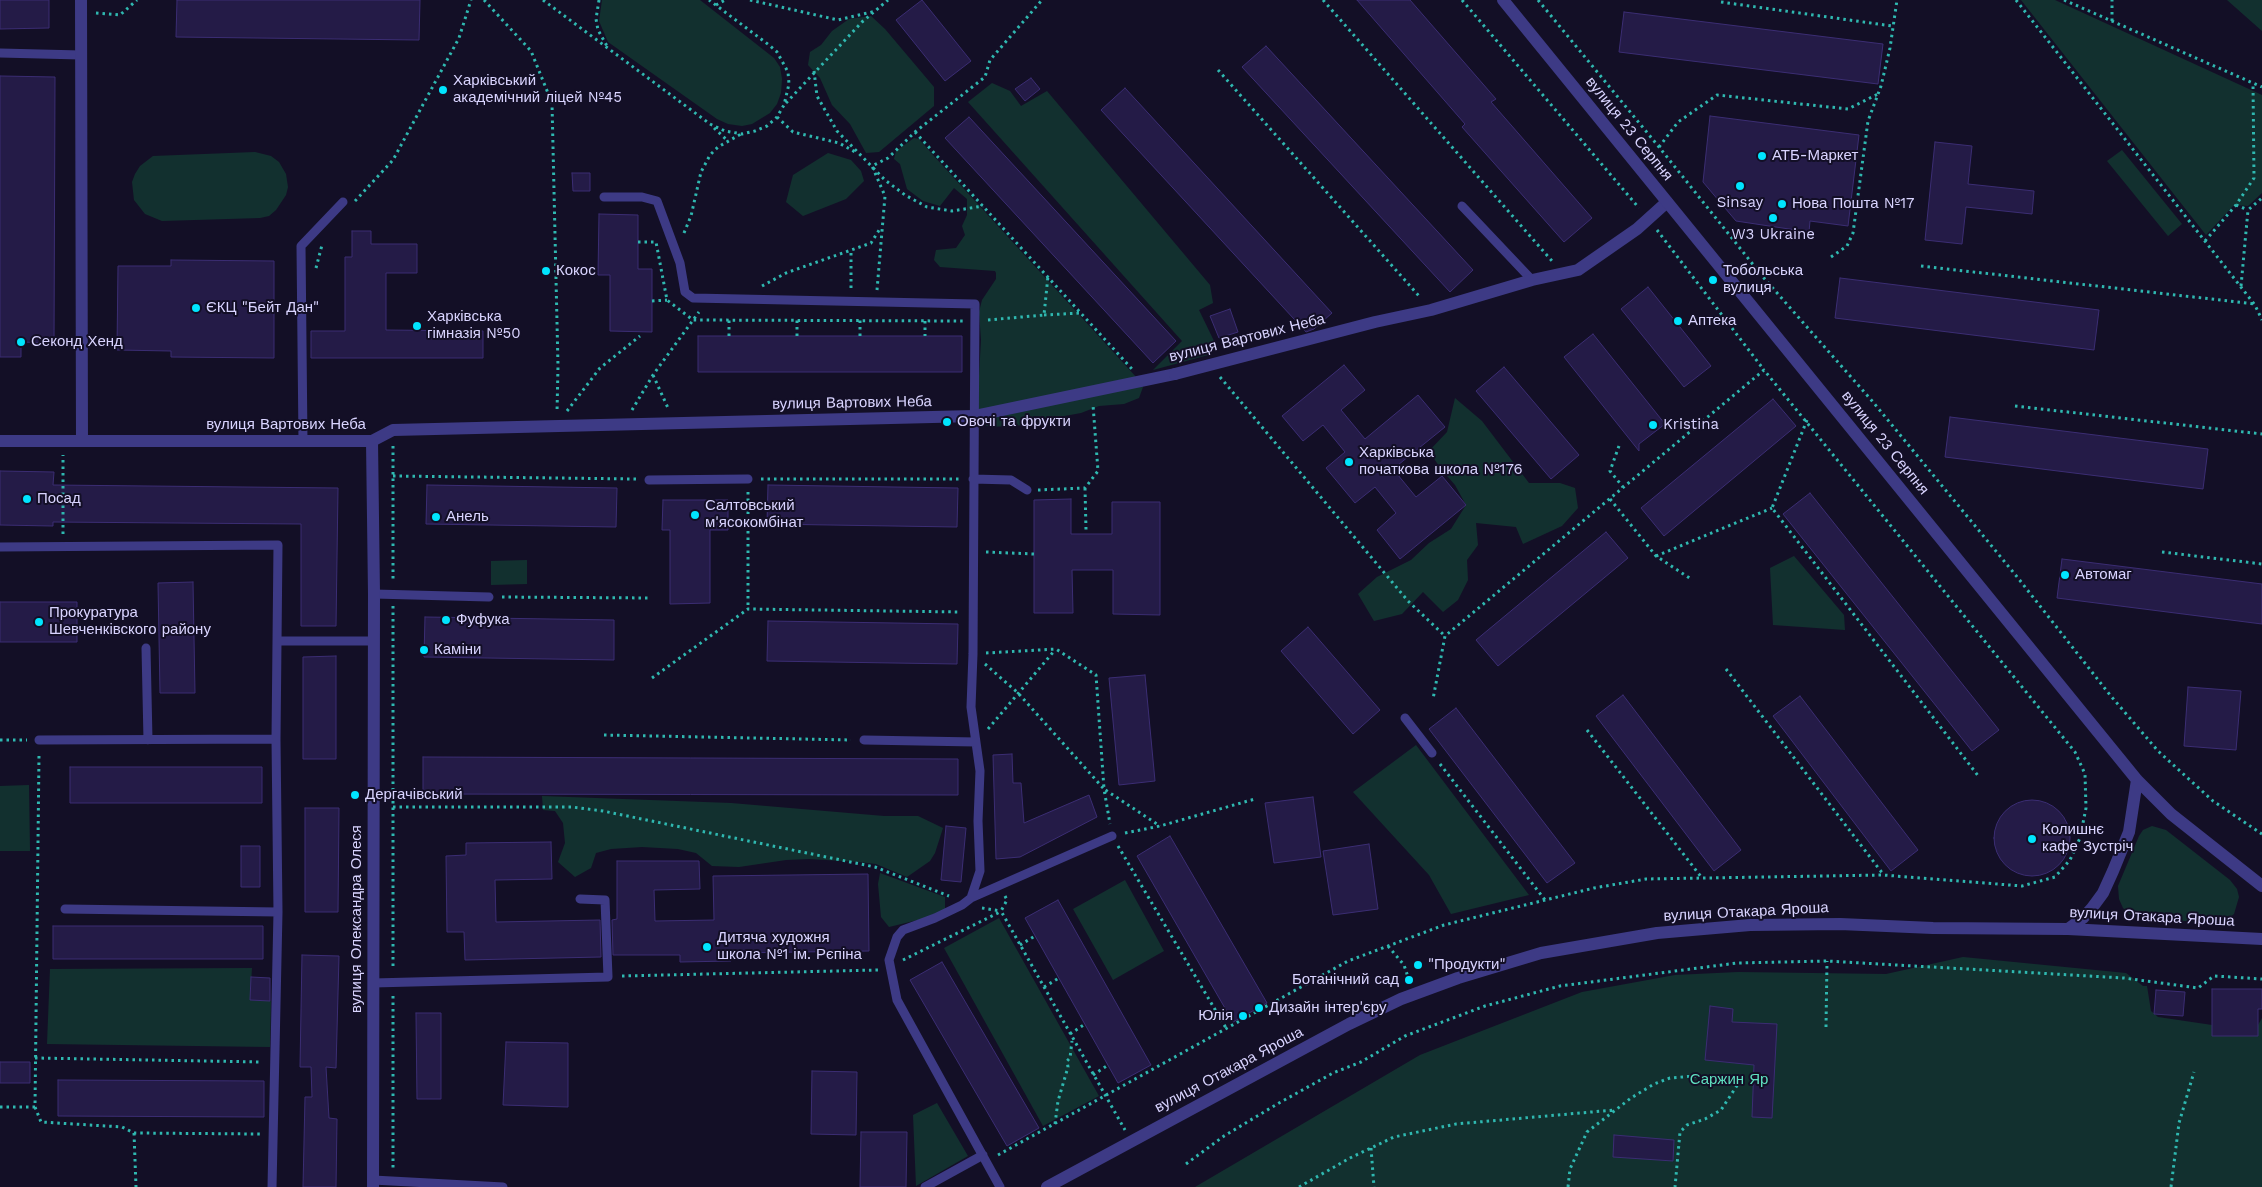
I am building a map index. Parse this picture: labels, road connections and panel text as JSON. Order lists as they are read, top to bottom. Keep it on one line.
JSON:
{"streets":{"street":["вулиця 23 Серпня","вулиця Вартових Неба","вулиця Отакара Яроша","вулиця Олександра Олеся"]},"crossings":[["вулиця 23 Серпня","вулиця Вартових Неба"],["вулиця Вартових Неба","вулиця Олександра Олеся"]],"parks":["Саржин Яр"],"places":["Харківський академічний ліцей №45","АТБ-Маркет","Sinsay","Нова Пошта №17","W3 Ukraine","Кокос","Тобольська вулиця","ЄКЦ \"Бейт Дан\"","Аптека","Харківська гімназія №50","Секонд Хенд","Овочі та фрукти","Kristina","Харківська початкова школа №176","Посад","Салтовський м'ясокомбінат","Анель","Автомаг","Фуфука","Прокуратура Шевченківского району","Каміни","Дергачівський","Колишнє кафе Зустріч","Дитяча художня школа №1 ім. Рєпіна","\"Продукти\"","Ботанічний сад","Дизайн інтер'єру","Юлія"]}
